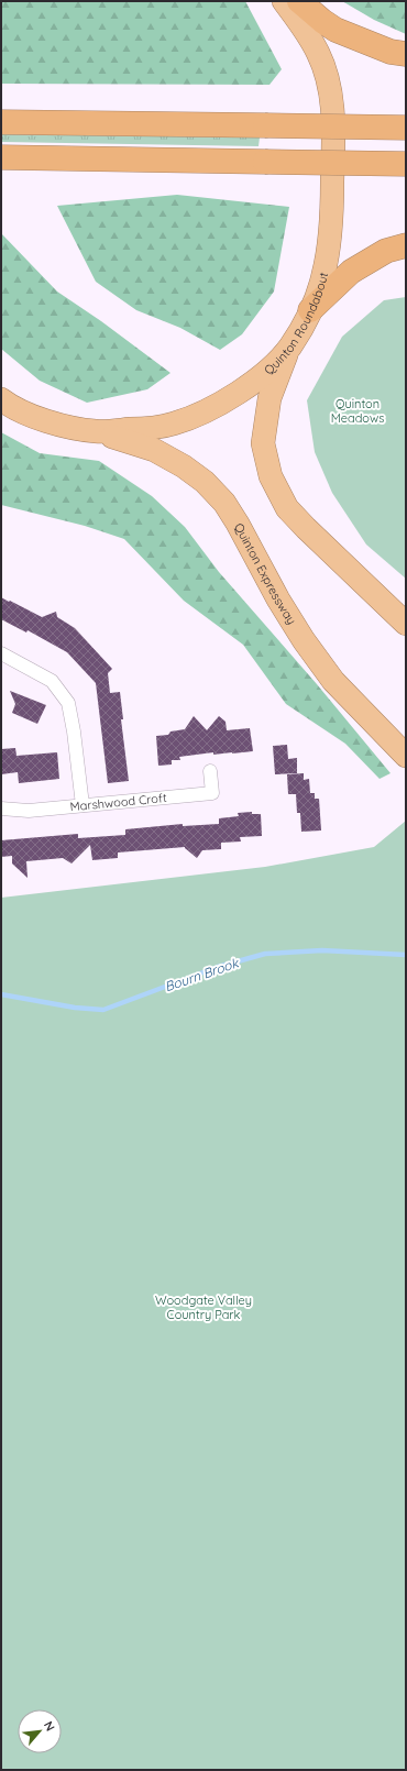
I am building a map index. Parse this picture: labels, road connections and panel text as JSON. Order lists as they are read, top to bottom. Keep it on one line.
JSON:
{"streets":{"highway":["Quinton Roundabout","Quinton Expressway"],"street":["Marshwood Croft"]},"crossings":[["Quinton Roundabout","Quinton Expressway"]],"water":["Bourn Brook"],"parks":["Quinton Meadows","Woodgate Valley Country Park"],"north":"top right"}
